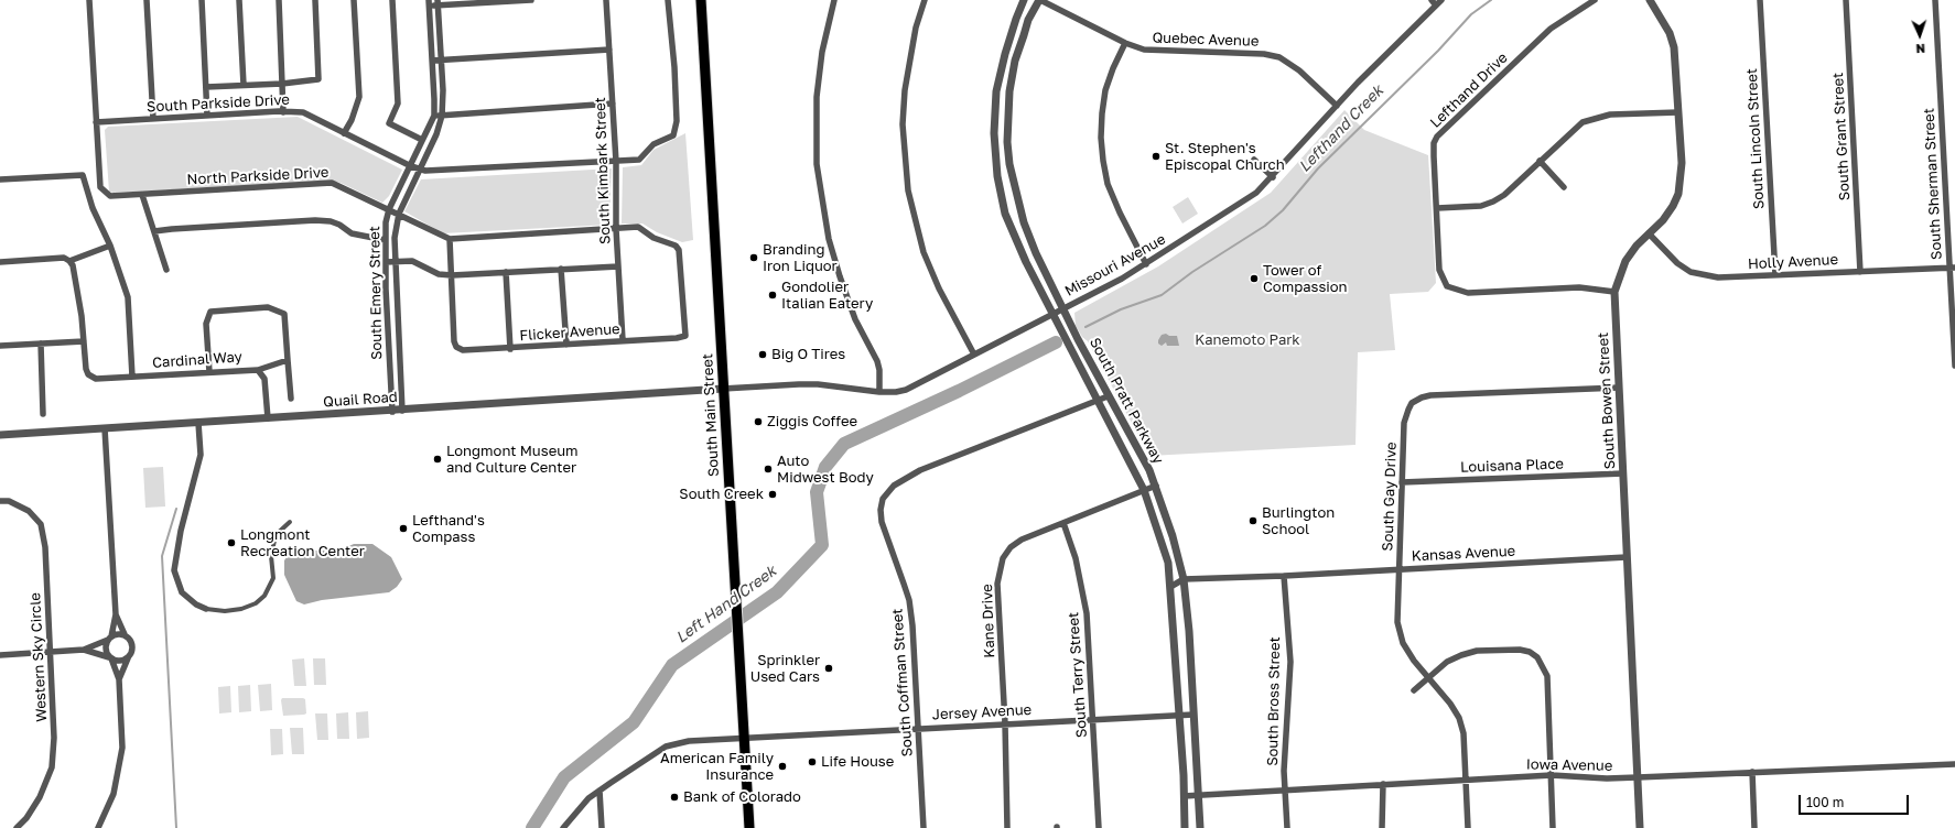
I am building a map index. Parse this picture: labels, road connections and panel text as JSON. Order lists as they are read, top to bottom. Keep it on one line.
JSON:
{"streets":{"main road":["South Main Street"],"street":["Quebec Avenue","Lefthand Drive","South Parkside Drive","South Grant Street","South Lincoln Street","South Kimbark Street","North Parkside Drive","South Sherman Street","Holly Avenue","Missouri Avenue","South Emery Street","Flicker Avenue","Cardinal Way","Quail Road","South Pratt Parkway","South Bowen Street","Louisana Place","South Gay Drive","Kansas Avenue","Kane Drive","Western Sky Circle","South Terry Street","South Coffman Street","South Bross Street","Jersey Avenue","Iowa Avenue"]},"crossings":[["Quebec Avenue","Missouri Avenue"],["Quebec Avenue","South Pratt Parkway"],["Lefthand Drive","South Bowen Street"],["South Parkside Drive","North Parkside Drive"],["South Parkside Drive","South Emery Street"],["South Grant Street","Holly Avenue"],["South Lincoln Street","Holly Avenue"],["South Kimbark Street","North Parkside Drive"],["South Kimbark Street","Flicker Avenue"],["North Parkside Drive","South Emery Street"],["North Parkside Drive","Flicker Avenue"],["South Sherman Street","Holly Avenue"],["Holly Avenue","South Bowen Street"],["Missouri Avenue","Quail Road"],["Missouri Avenue","South Pratt Parkway"],["Missouri Avenue","South Main Street"],["South Emery Street","Quail Road"],["Cardinal Way","Quail Road"],["Quail Road","South Main Street"],["South Pratt Parkway","Kansas Avenue"],["South Pratt Parkway","Kane Drive"],["South Pratt Parkway","South Coffman Street"],["South Pratt Parkway","Jersey Avenue"],["South Pratt Parkway","Iowa Avenue"],["South Bowen Street","Louisana Place"],["South Bowen Street","South Gay Drive"],["South Bowen Street","Kansas Avenue"],["South Bowen Street","Iowa Avenue"],["South Main Street","Jersey Avenue"],["Louisana Place","South Gay Drive"],["South Gay Drive","Kansas Avenue"],["South Gay Drive","Iowa Avenue"],["Kansas Avenue","South Bross Street"],["Kane Drive","South Terry Street"],["Kane Drive","Jersey Avenue"],["South Terry Street","Jersey Avenue"],["South Coffman Street","Jersey Avenue"],["South Bross Street","Iowa Avenue"]],"water":["Lefthand Creek","Left Hand Creek"],"parks":["Kanemoto Park"],"places":["St. Stephen's Episcopal Church","Branding Iron Liquor","Tower of Compassion","Gondolier Italian Eatery","Big O Tires","Ziggis Coffee","Longmont Museum and Culture Center","Auto Midwest Body","South Creek","Burlington School","Lefthand's Compass","Longmont Recreation Center","Sprinkler Used Cars","Life House","American Family Insurance","Bank of Colorado"],"scale_bar":"100 m","north":"bottom"}
